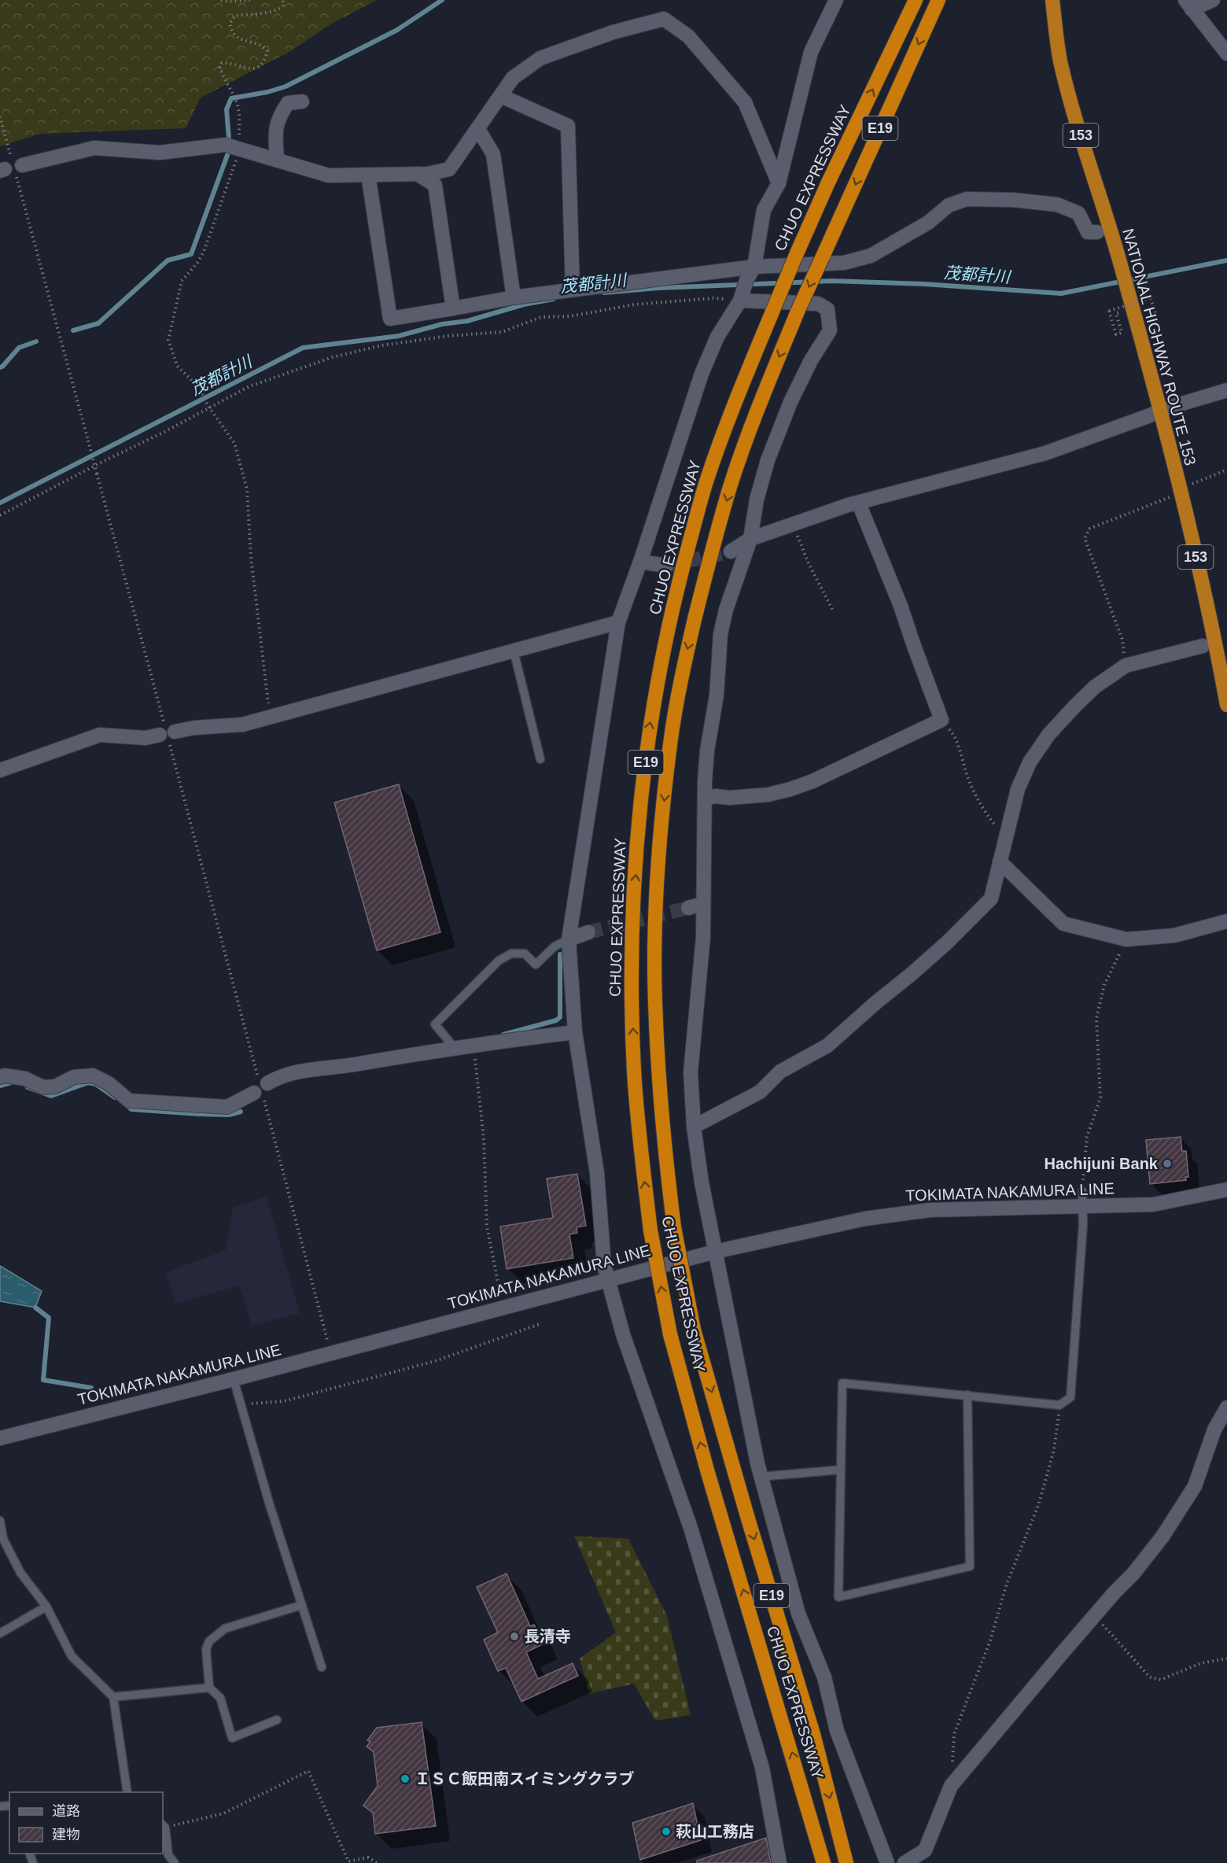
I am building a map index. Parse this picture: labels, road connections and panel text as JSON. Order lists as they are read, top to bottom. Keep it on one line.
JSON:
{"streets":{"highway":["E19","153","CHUO EXPRESSWAY","NATIONAL HIGHWAY ROUTE 153"],"street":["TOKIMATA NAKAMURA LINE"]},"water":["茂都計川"],"places":["Hachijuni Bank","長清寺","ＩＳＣ飯田南スイミングクラブ","萩山工務店"],"legend":["道路","建物"]}
